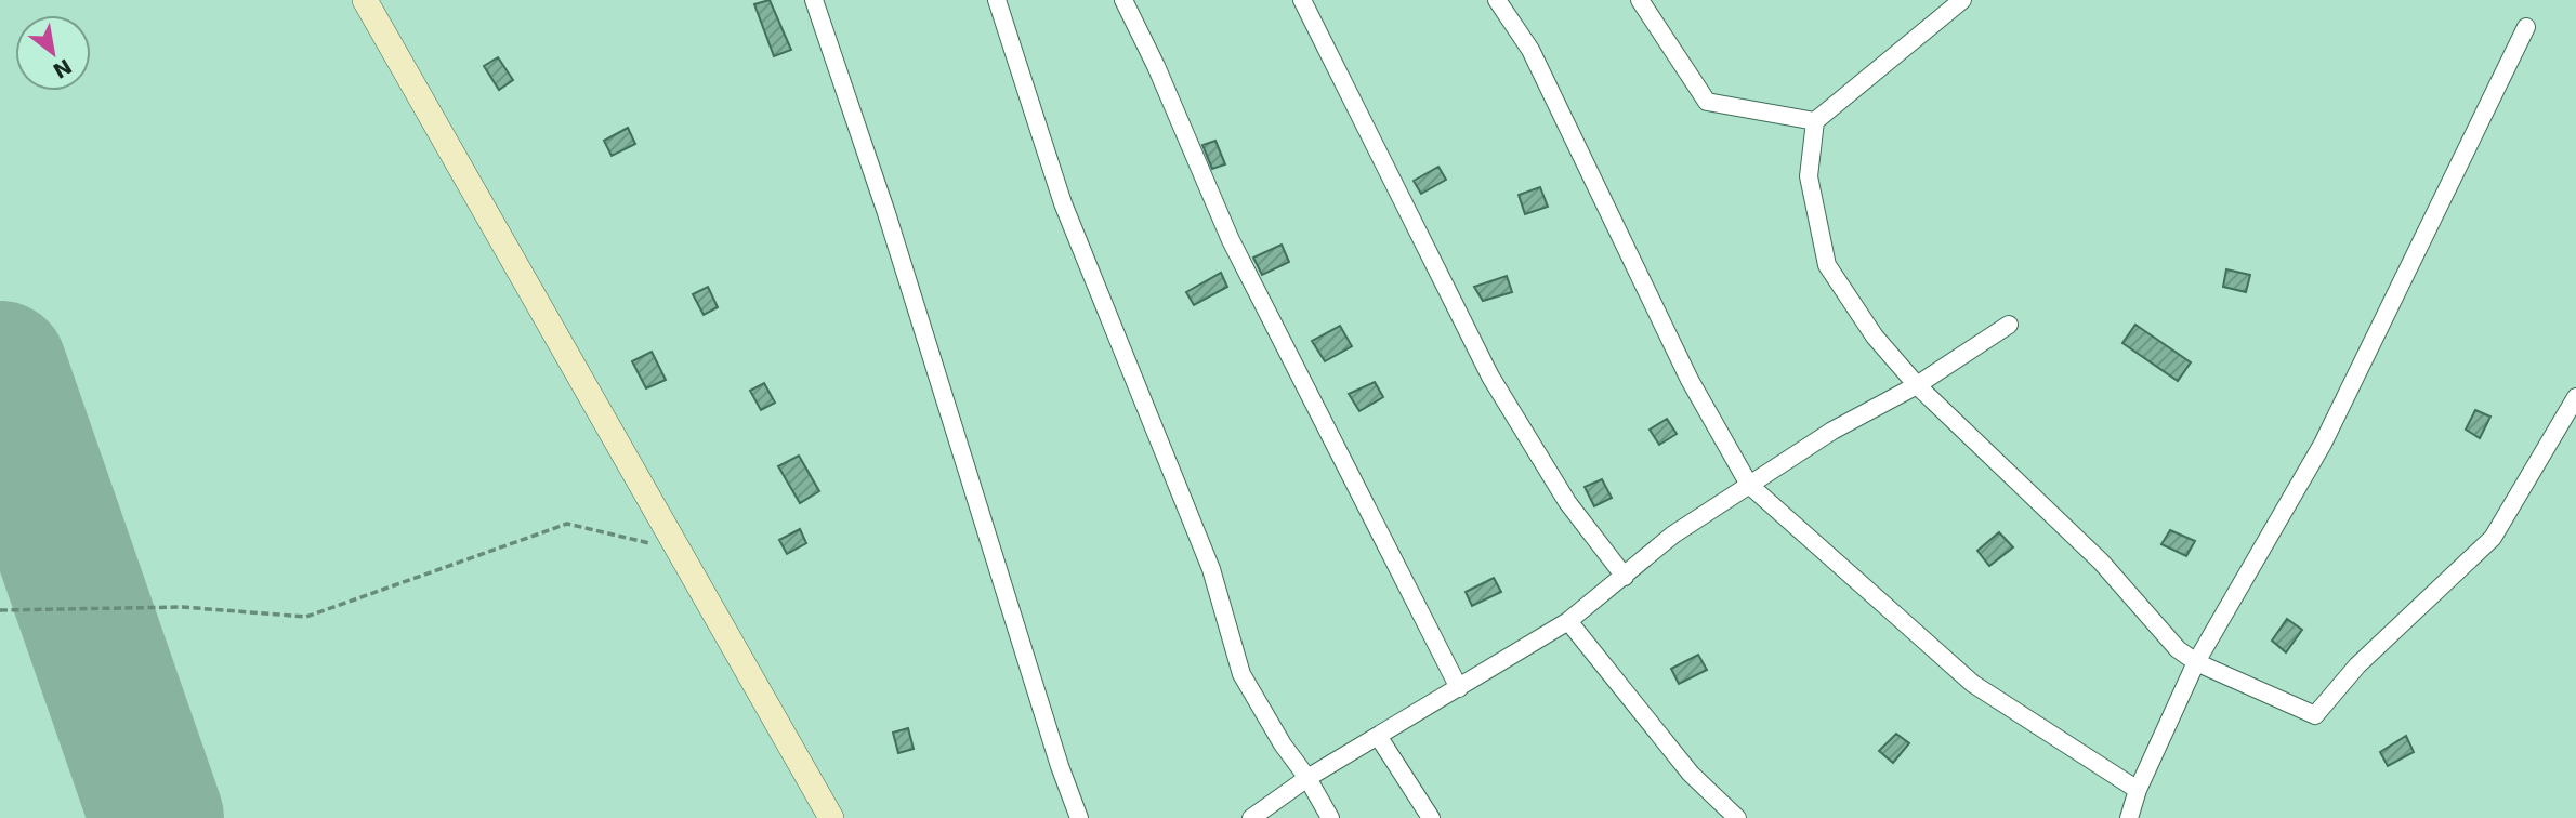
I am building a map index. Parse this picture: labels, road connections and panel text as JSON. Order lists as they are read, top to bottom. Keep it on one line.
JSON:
{"north":"bottom right"}
